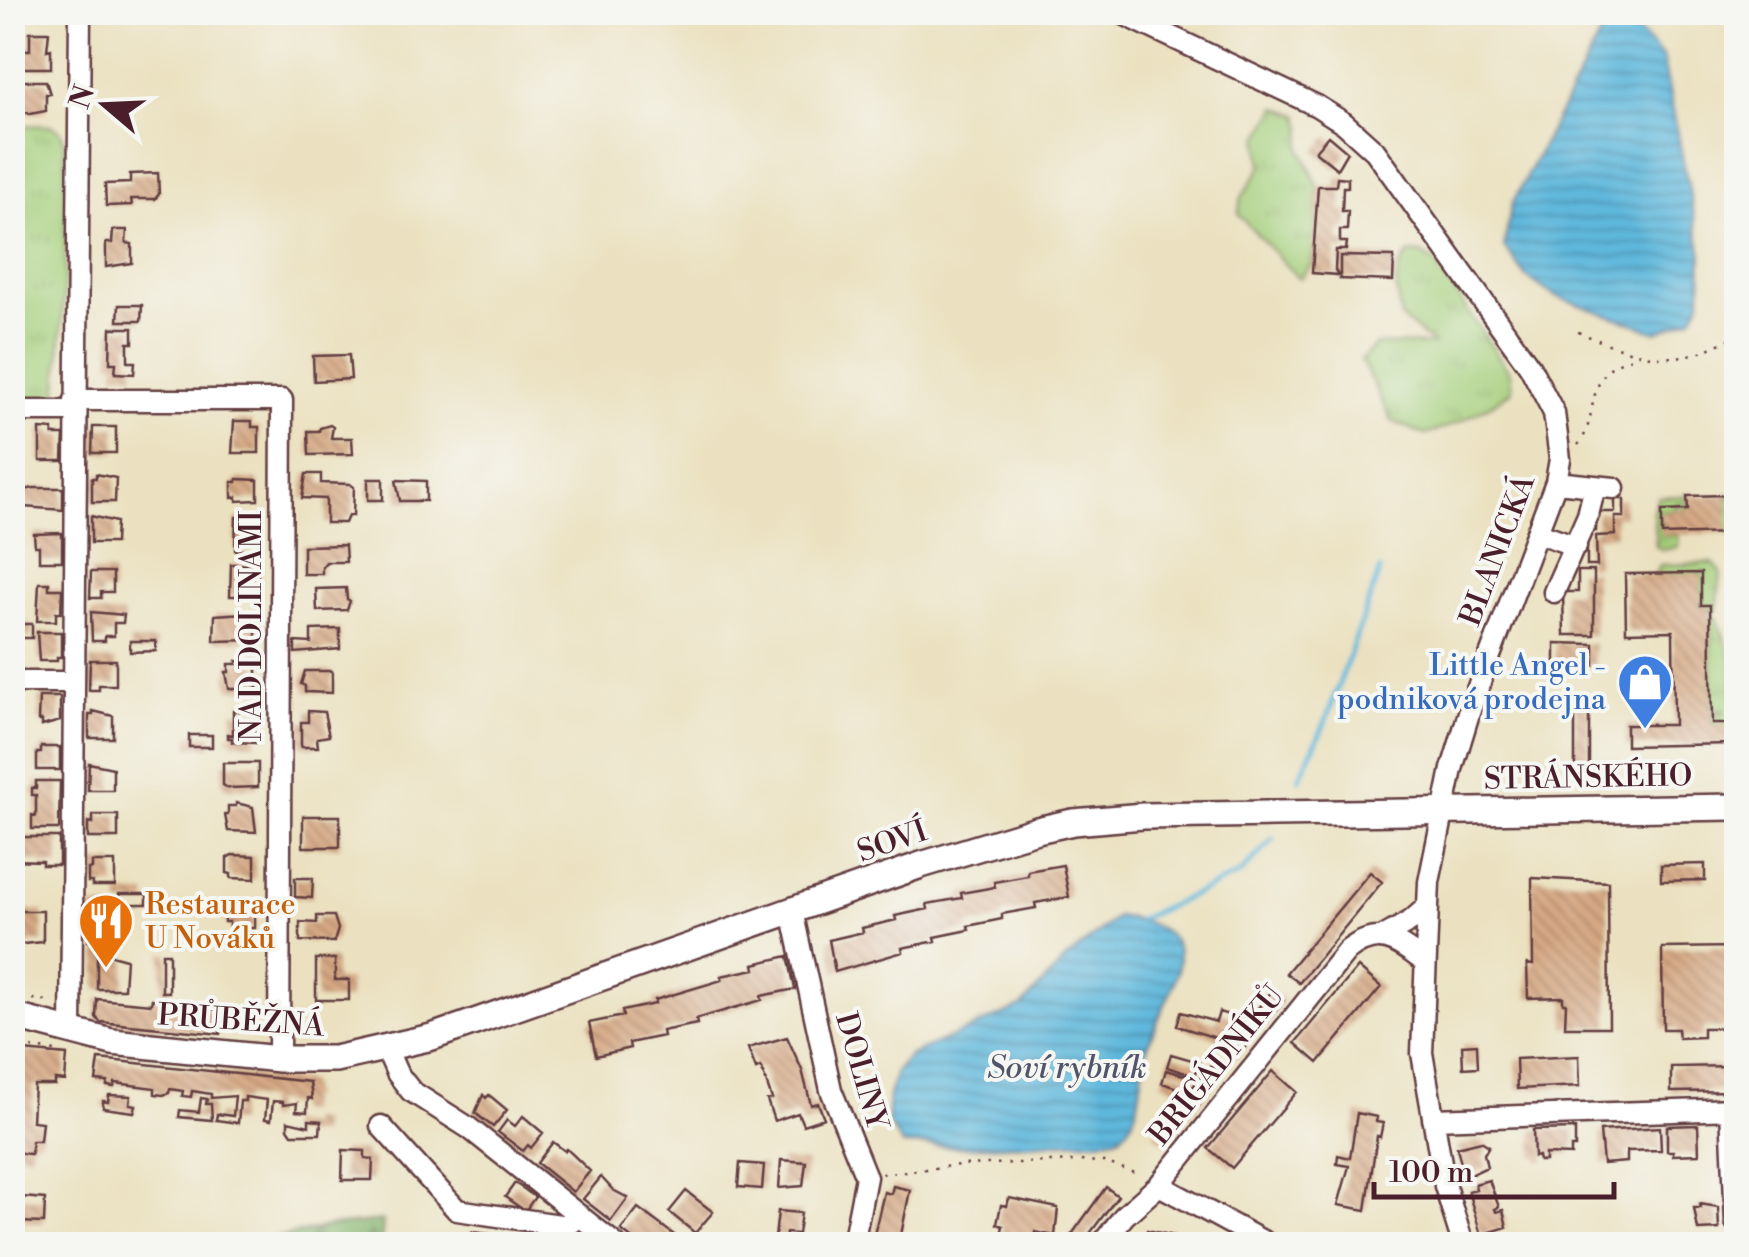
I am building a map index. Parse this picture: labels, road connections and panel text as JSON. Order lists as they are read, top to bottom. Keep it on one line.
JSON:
{"streets":{"main road":["STRÁNSKÉHO","SOVÍ","PRŮBĚŽNÁ"],"street":["BLANICKÁ","NAD DOLINAMI","BRIGÁDNÍKŮ","DOLINY"]},"crossings":[["BLANICKÁ","STRÁNSKÉHO"],["BLANICKÁ","SOVÍ"],["BLANICKÁ","BRIGÁDNÍKŮ"],["NAD DOLINAMI","PRŮBĚŽNÁ"],["STRÁNSKÉHO","SOVÍ"],["SOVÍ","PRŮBĚŽNÁ"],["SOVÍ","DOLINY"]],"water":["Soví rybník"],"places":{"shop":["Little Angel - podniková prodejna"],"restaurant":["Restaurace U Nováků"]},"scale_bar":"100 m","north":"left"}
